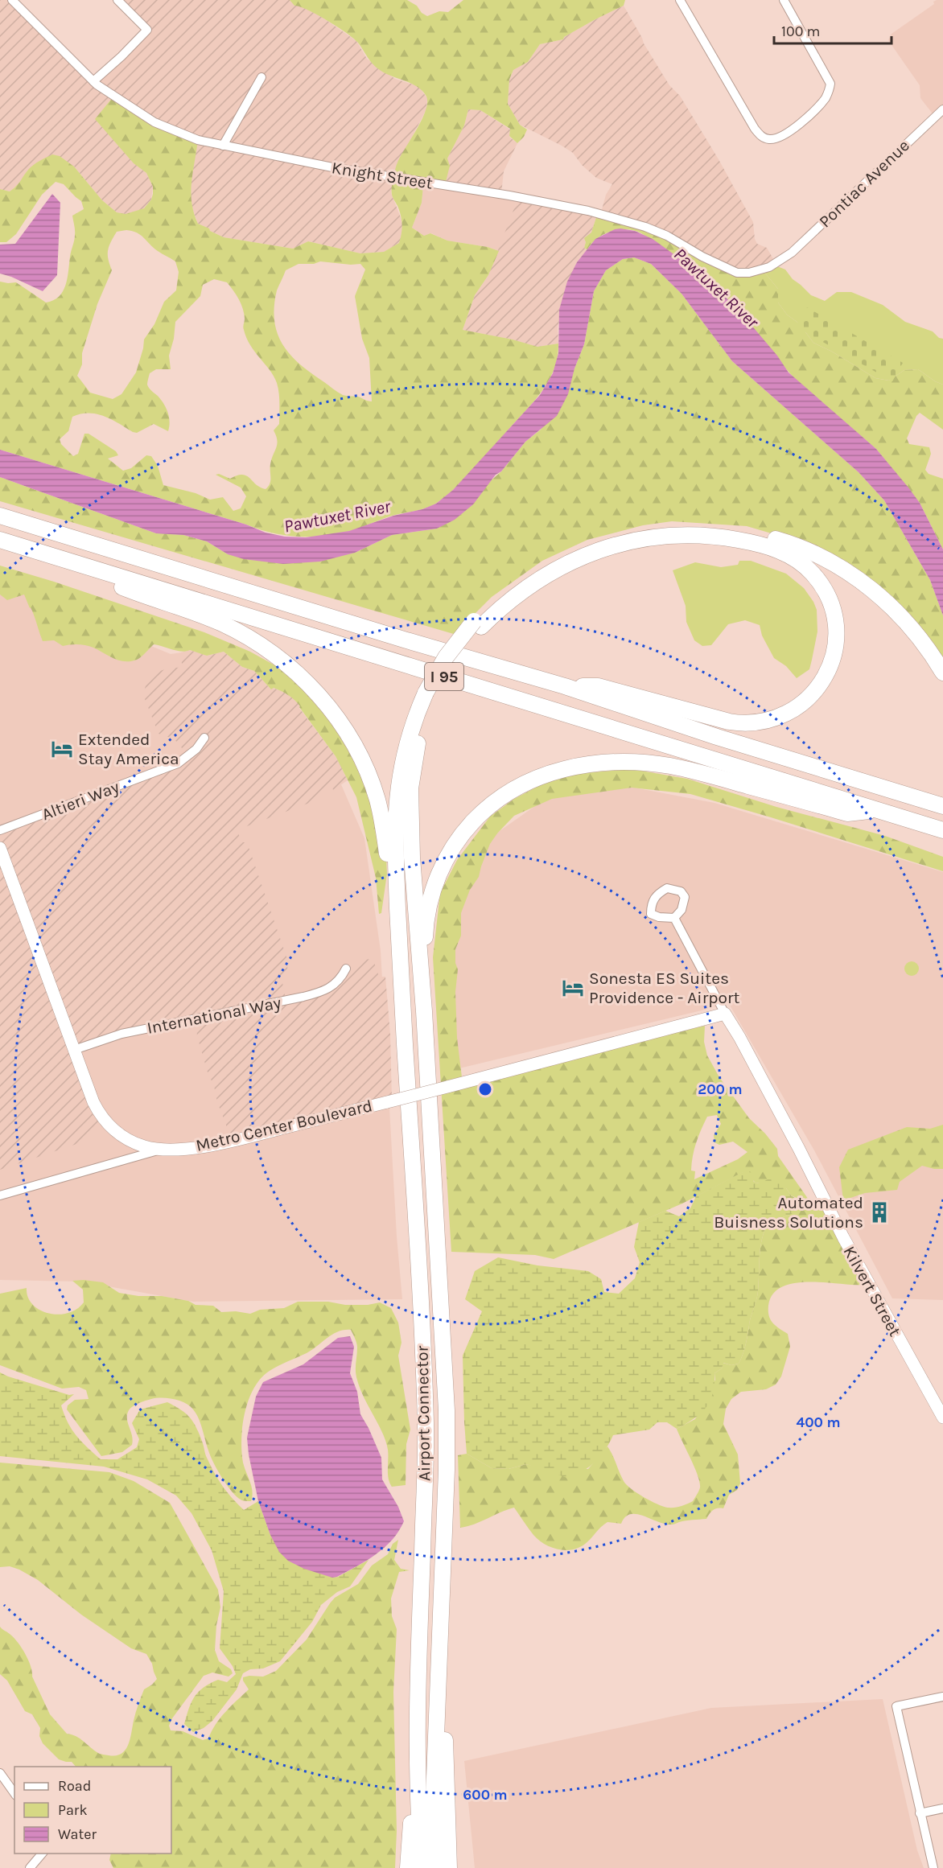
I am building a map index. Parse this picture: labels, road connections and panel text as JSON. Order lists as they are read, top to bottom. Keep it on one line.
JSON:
{"streets":{"highway":["I 95","Airport Connector"],"street":["Knight Street","Pontiac Avenue","Altieri Way","International Way","Metro Center Boulevard","Kilvert Street"]},"crossings":[["Knight Street","Pontiac Avenue"],["International Way","Metro Center Boulevard"],["Metro Center Boulevard","Kilvert Street"]],"water":["Pawtuxet River"],"places":{"hotel":["Extended Stay America","Sonesta ES Suites Providence - Airport"],"building":["Automated Buisness Solutions"]},"legend":["Road","Park","Water"],"scale_bar":"100 m","rings":["200 m","400 m","600 m"]}
